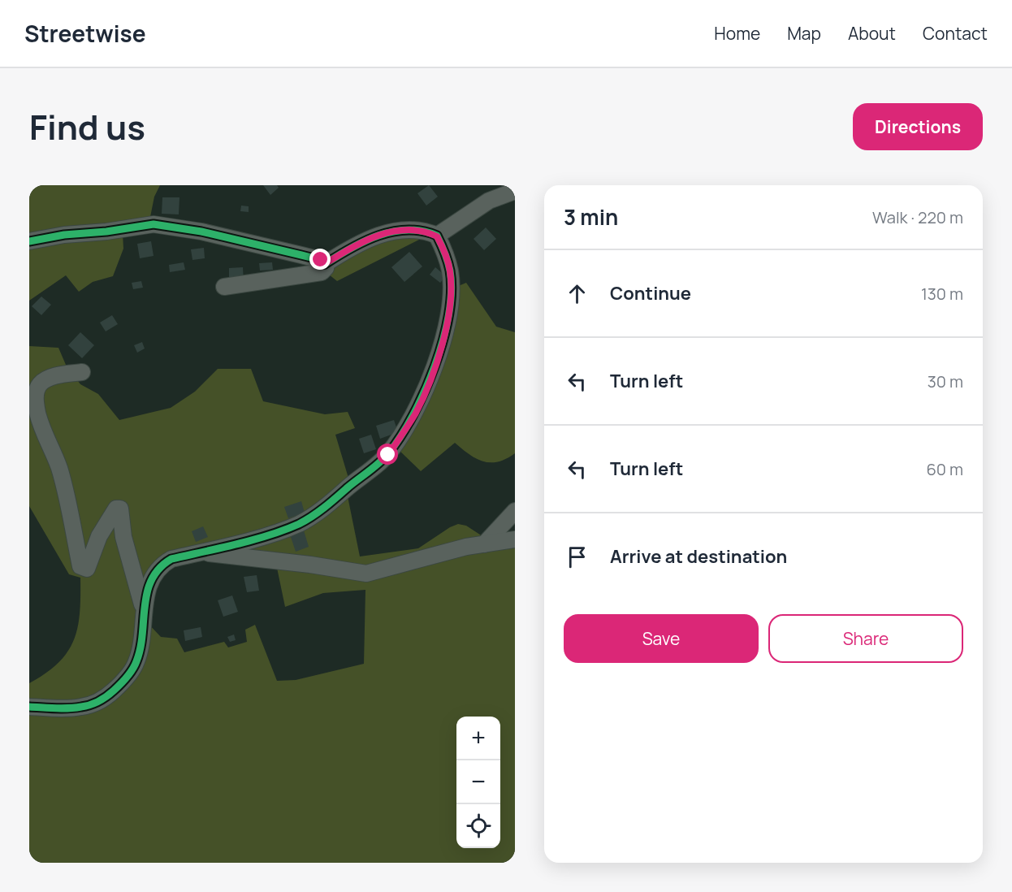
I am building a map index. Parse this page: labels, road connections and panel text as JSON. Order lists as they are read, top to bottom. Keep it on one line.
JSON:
{"page":{"header":"Streetwise","nav":["Home","Map","About","Contact"],"title":"Find us","buttons":["Directions",["Save","Share"]],"heading":["3 min","Walk · 220 m"],"list":[["Continue","130 m"],["Turn left","30 m"],["Turn left","60 m"],"Arrive at destination"],"map_buttons":["+","−"]}}
